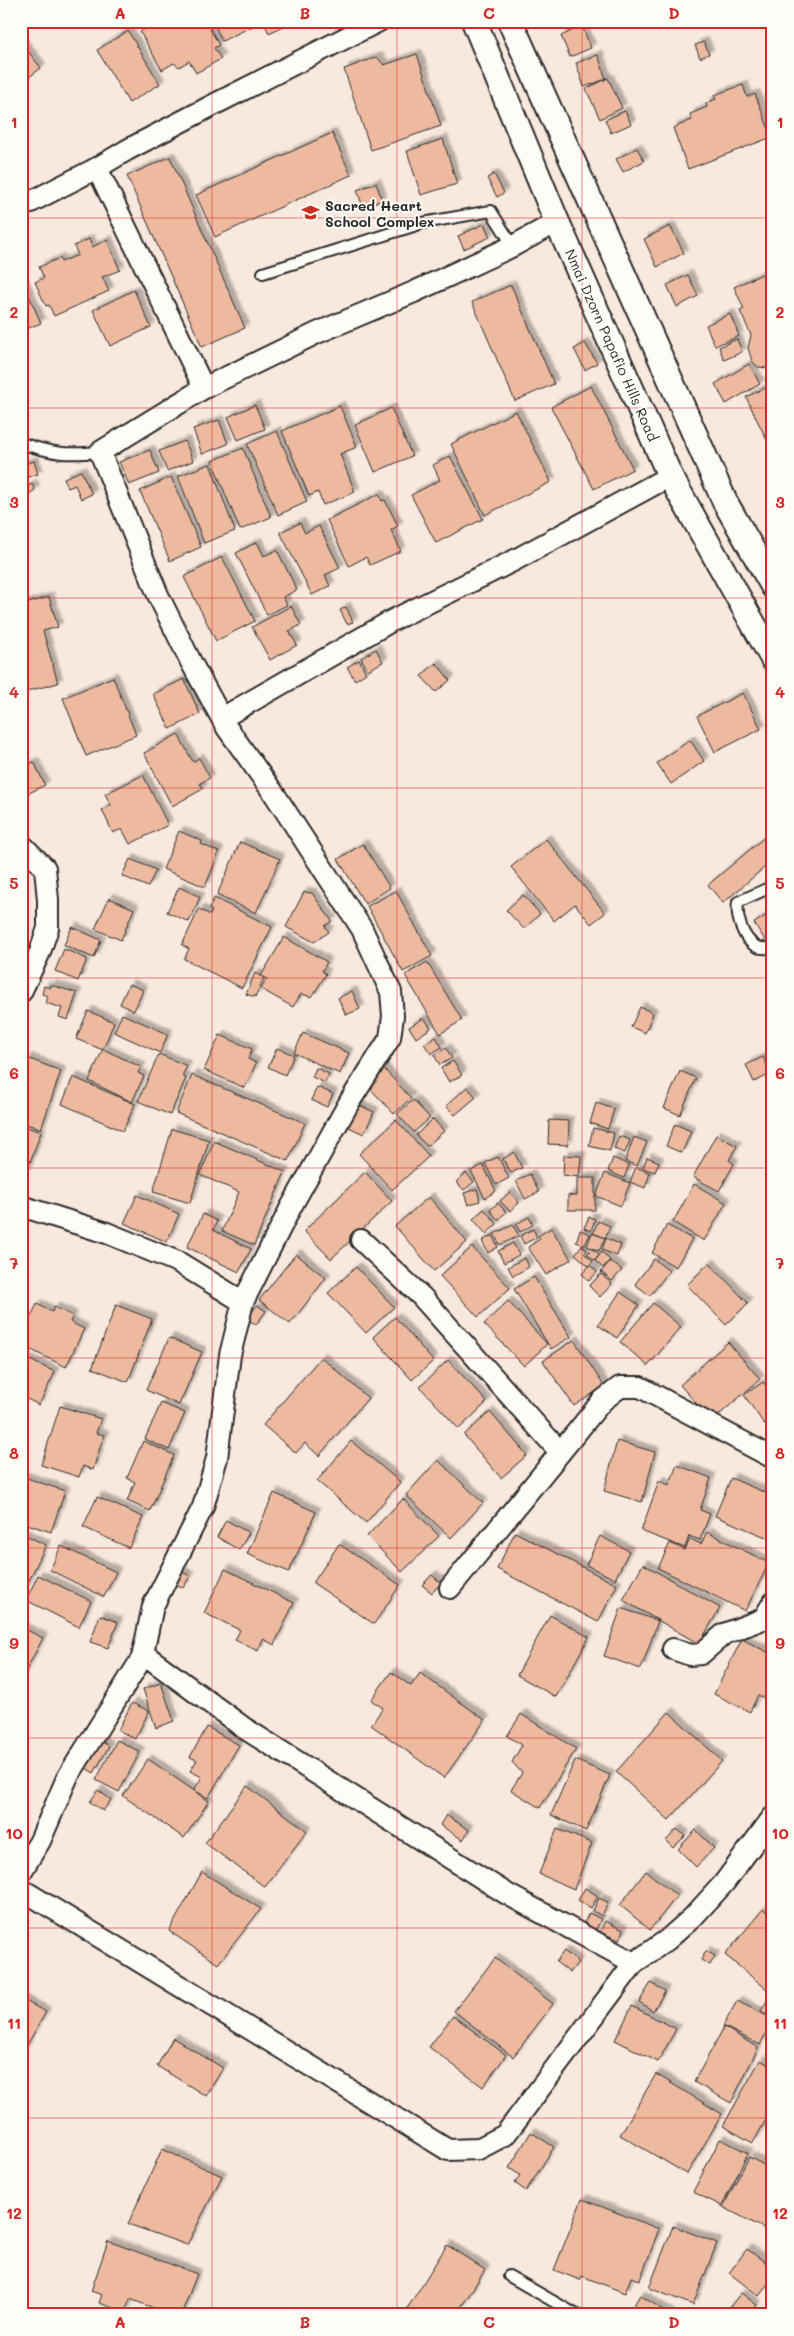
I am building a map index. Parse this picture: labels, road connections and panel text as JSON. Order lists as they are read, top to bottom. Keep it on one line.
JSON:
{"streets":{"street":["Nmai Dzorn Papafio Hills Road"]},"places":{"school or university":["Sacred Heart School Complex"]},"grid":{"columns":["A","B","C","D"],"rows":["1","2","3","4","5","6","7","8","9","10","11","12"]}}
